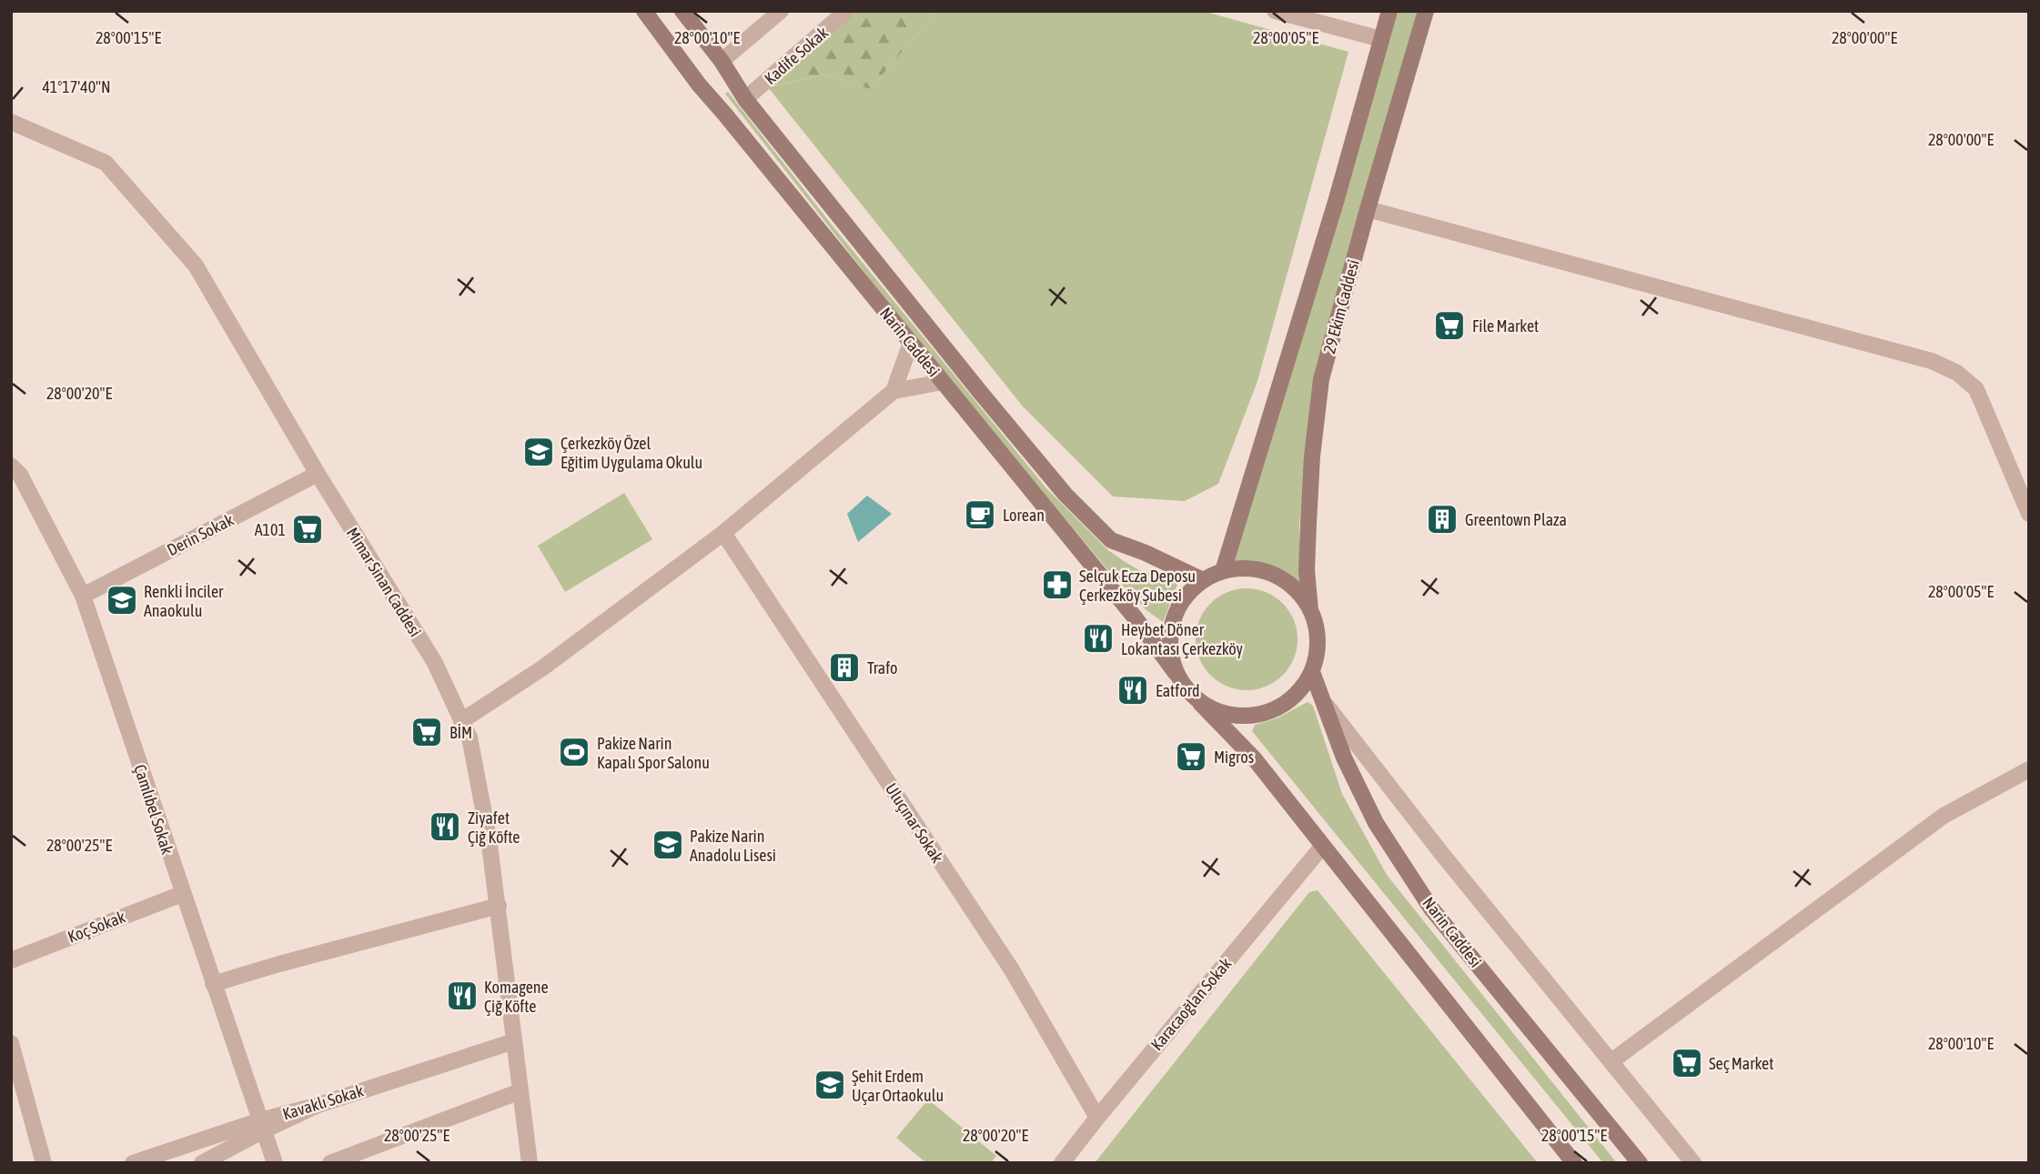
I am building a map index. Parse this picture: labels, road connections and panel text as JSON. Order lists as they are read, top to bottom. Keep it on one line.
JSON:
{"streets":{"main road":["29 Ekim Caddesi","Narin Caddesi"],"street":["Kadife Sokak","Derin Sokak","Mimar Sinan Caddesi","Çamlıbel Sokak","Uluçınar Sokak","Koç Sokak","Karacaoğlan Sokak","Kavaklı Sokak"]},"crossings":[["Kadife Sokak","Narin Caddesi"],["29 Ekim Caddesi","Narin Caddesi"],["Derin Sokak","Mimar Sinan Caddesi"],["Derin Sokak","Çamlıbel Sokak"],["Mimar Sinan Caddesi","Kavaklı Sokak"],["Çamlıbel Sokak","Koç Sokak"],["Çamlıbel Sokak","Kavaklı Sokak"],["Uluçınar Sokak","Karacaoğlan Sokak"]],"places":{"supermarket":["File Market","A101","BİM","Migros","Seç Market"],"school or university":["Çerkezköy Özel Eğitim Uygulama Okulu","Renkli İnciler Anaokulu","Pakize Narin Anadolu Lisesi","Şehit Erdem Uçar Ortaokulu"],"cafe":["Lorean"],"building":["Greentown Plaza","Trafo"],"pharmacy":["Selçuk Ecza Deposu Çerkezköy Şubesi"],"restaurant":["Heybet Döner Lokantası Çerkezköy","Eatford","Ziyafet Çiğ Köfte","Komagene Çiğ Köfte"],"sports":["Pakize Narin Kapalı Spor Salonu"]},"coordinates":["28°00'15\"E","28°00'10\"E","28°00'05\"E","28°00'00\"E","41°17'40\"N","28°00'20\"E","28°00'25\"E"]}
